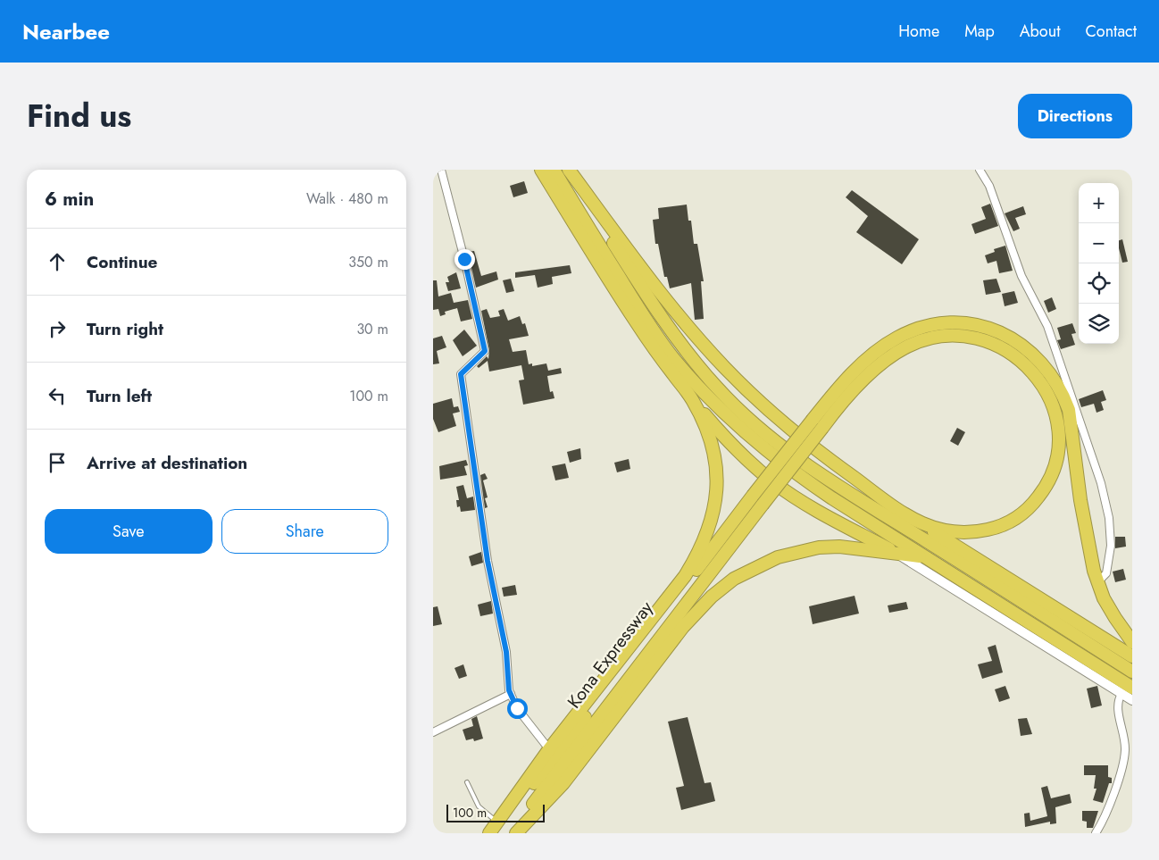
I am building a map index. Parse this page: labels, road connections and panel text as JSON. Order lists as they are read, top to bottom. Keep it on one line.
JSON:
{"streets":{"highway":["Kona Expressway"]},"scale_bar":"100 m","page":{"header":"Nearbee","nav":["Home","Map","About","Contact"],"title":"Find us","buttons":["Directions",["Save","Share"]],"heading":["6 min","Walk · 480 m"],"map_buttons":["+","−"],"list":[["Continue","350 m"],["Turn right","30 m"],["Turn left","100 m"],"Arrive at destination"],"scale":"100 m"}}
